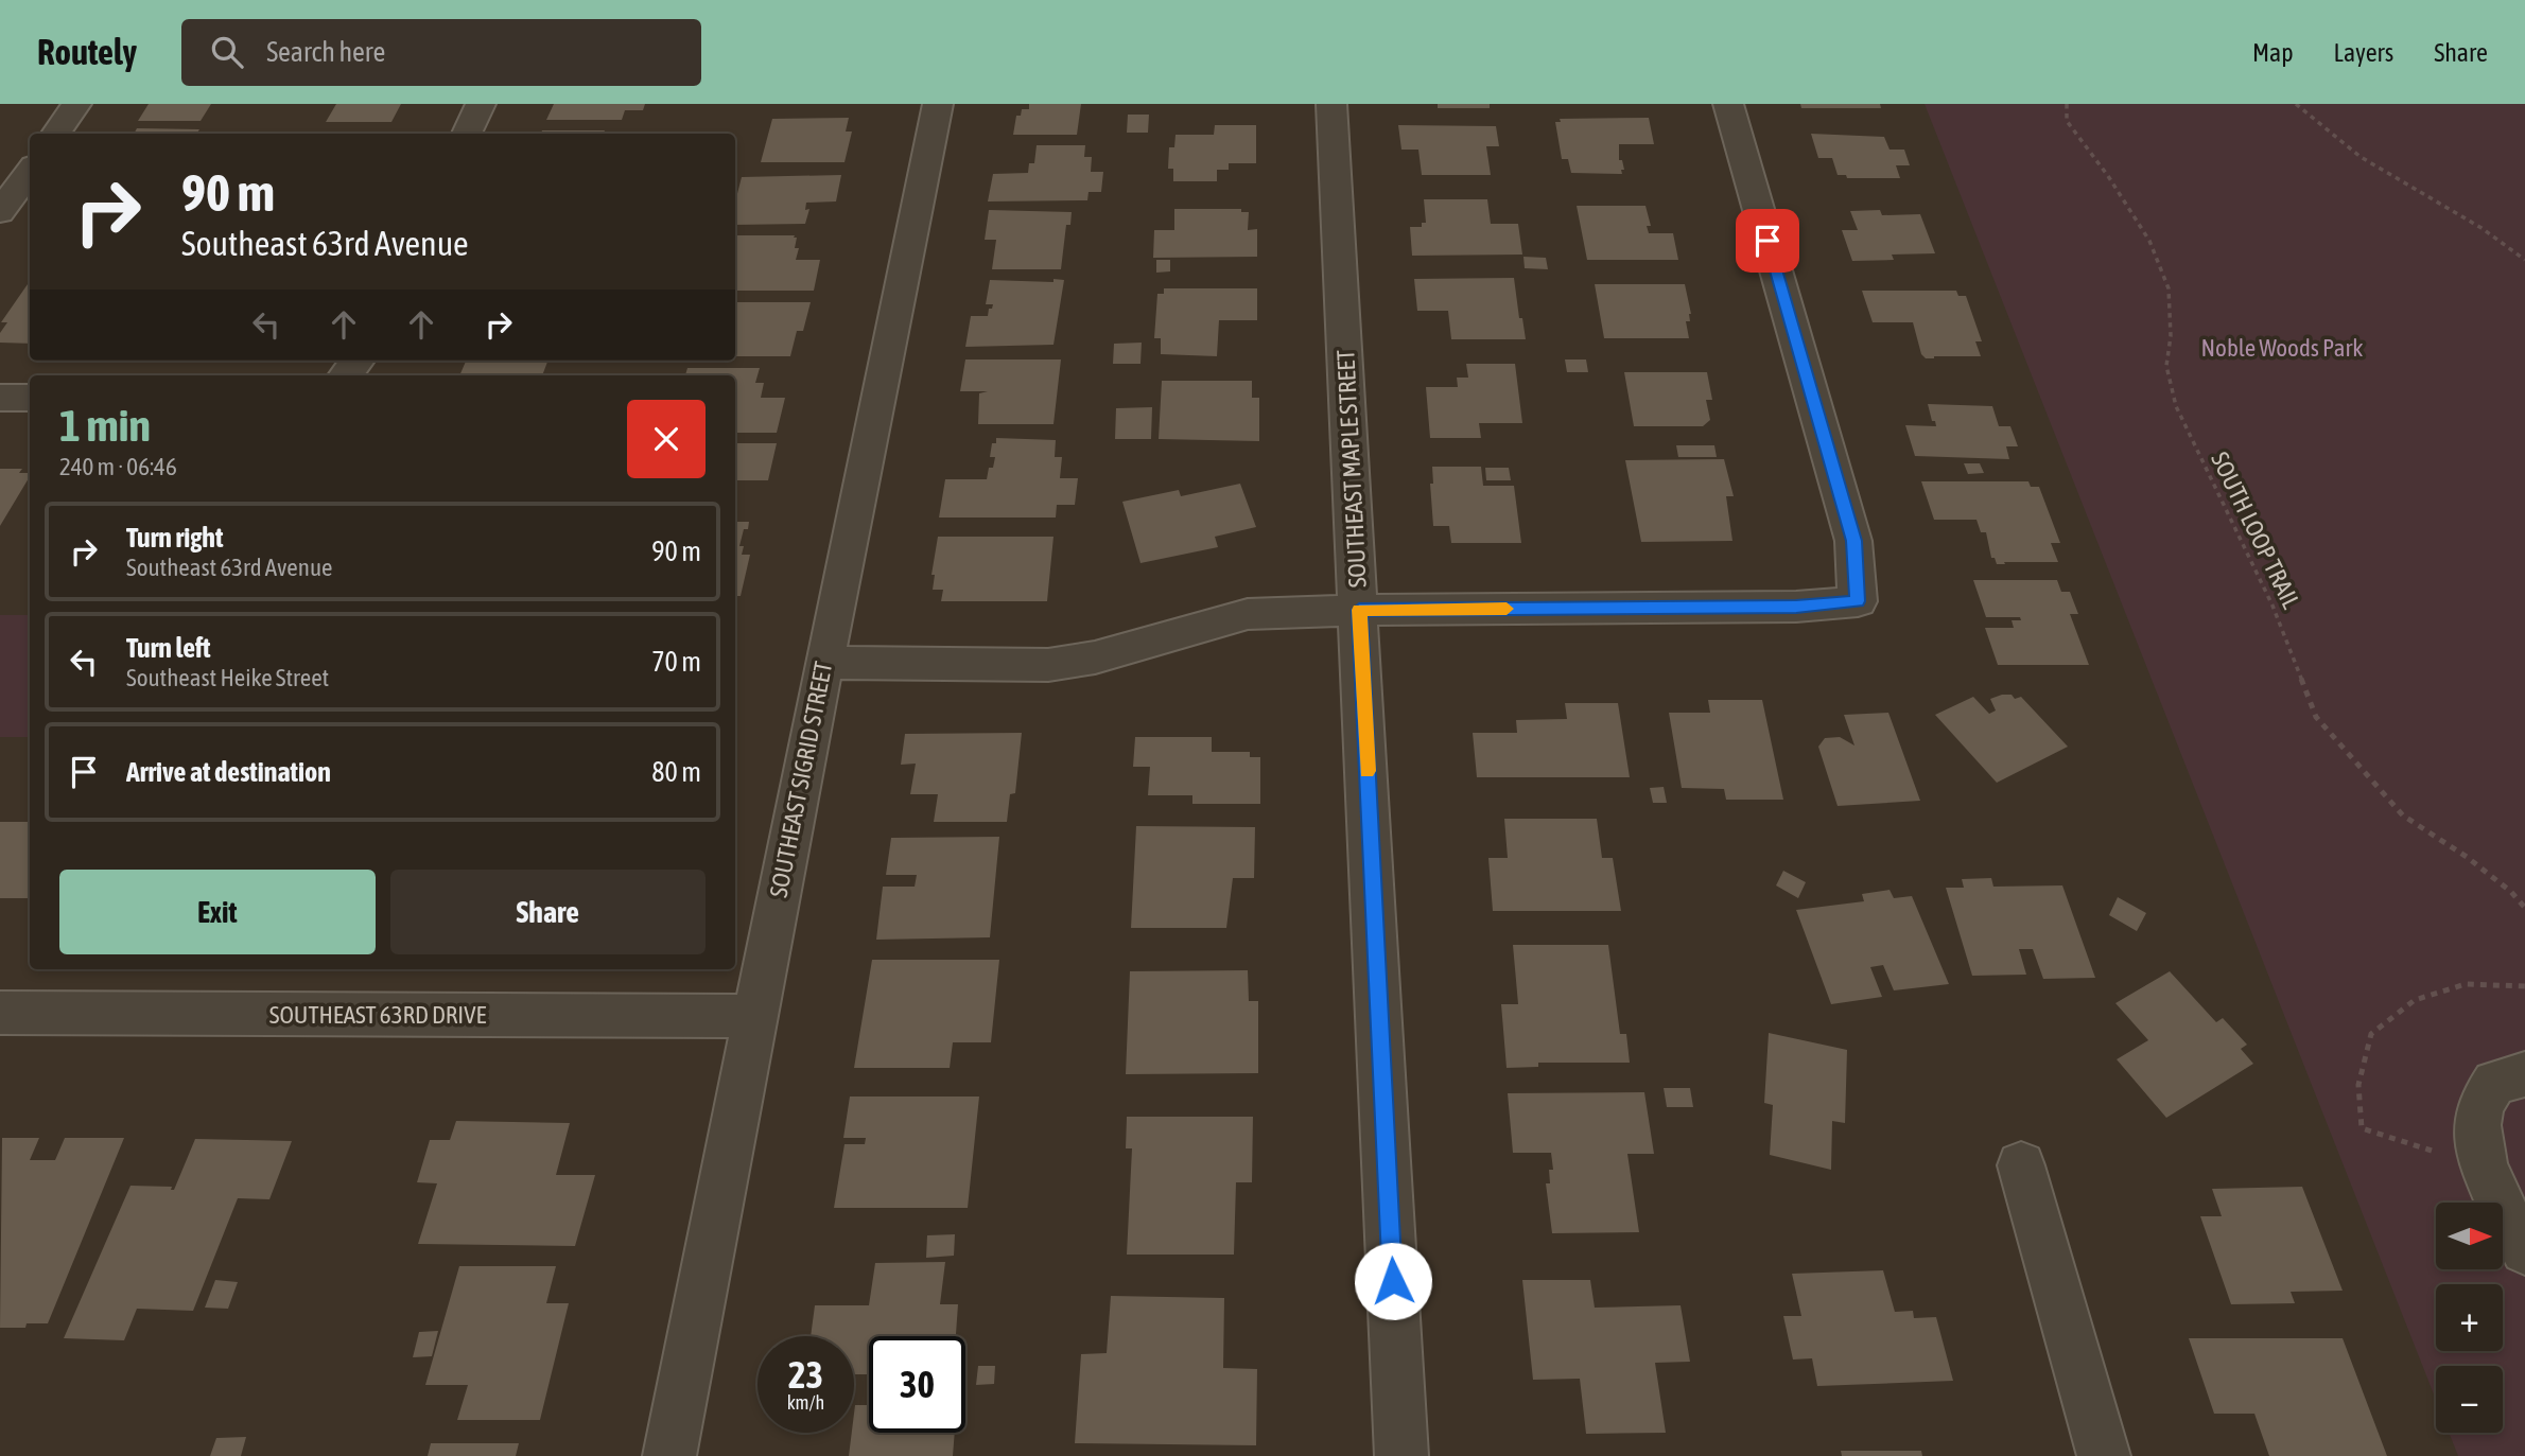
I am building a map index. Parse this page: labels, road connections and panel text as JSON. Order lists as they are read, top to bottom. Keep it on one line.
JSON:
{"streets":{"street":["SOUTHEAST MAPLE STREET","SOUTHEAST SIGRID STREET","SOUTHEAST 63RD DRIVE"],"path":["SOUTH LOOP TRAIL"]},"crossings":[["SOUTHEAST SIGRID STREET","SOUTHEAST 63RD DRIVE"]],"parks":["Noble Woods Park"],"north":"right","page":{"header":"Routely","search":"Search here","nav":["Map","Layers","Share"],"turn":["90 m","Southeast 63rd Avenue"],"heading":["1 min","240 m · 06:46"],"list":[{"name":"Turn right","note":"Southeast 63rd Avenue","value":"90 m"},{"name":"Turn left","note":"Southeast Heike Street","value":"70 m"},{"name":"Arrive at destination","value":"80 m"}],"buttons":["Exit","Share"],"map_buttons":["+","−"],"speed":"23 km/h","limit":"30"}}
